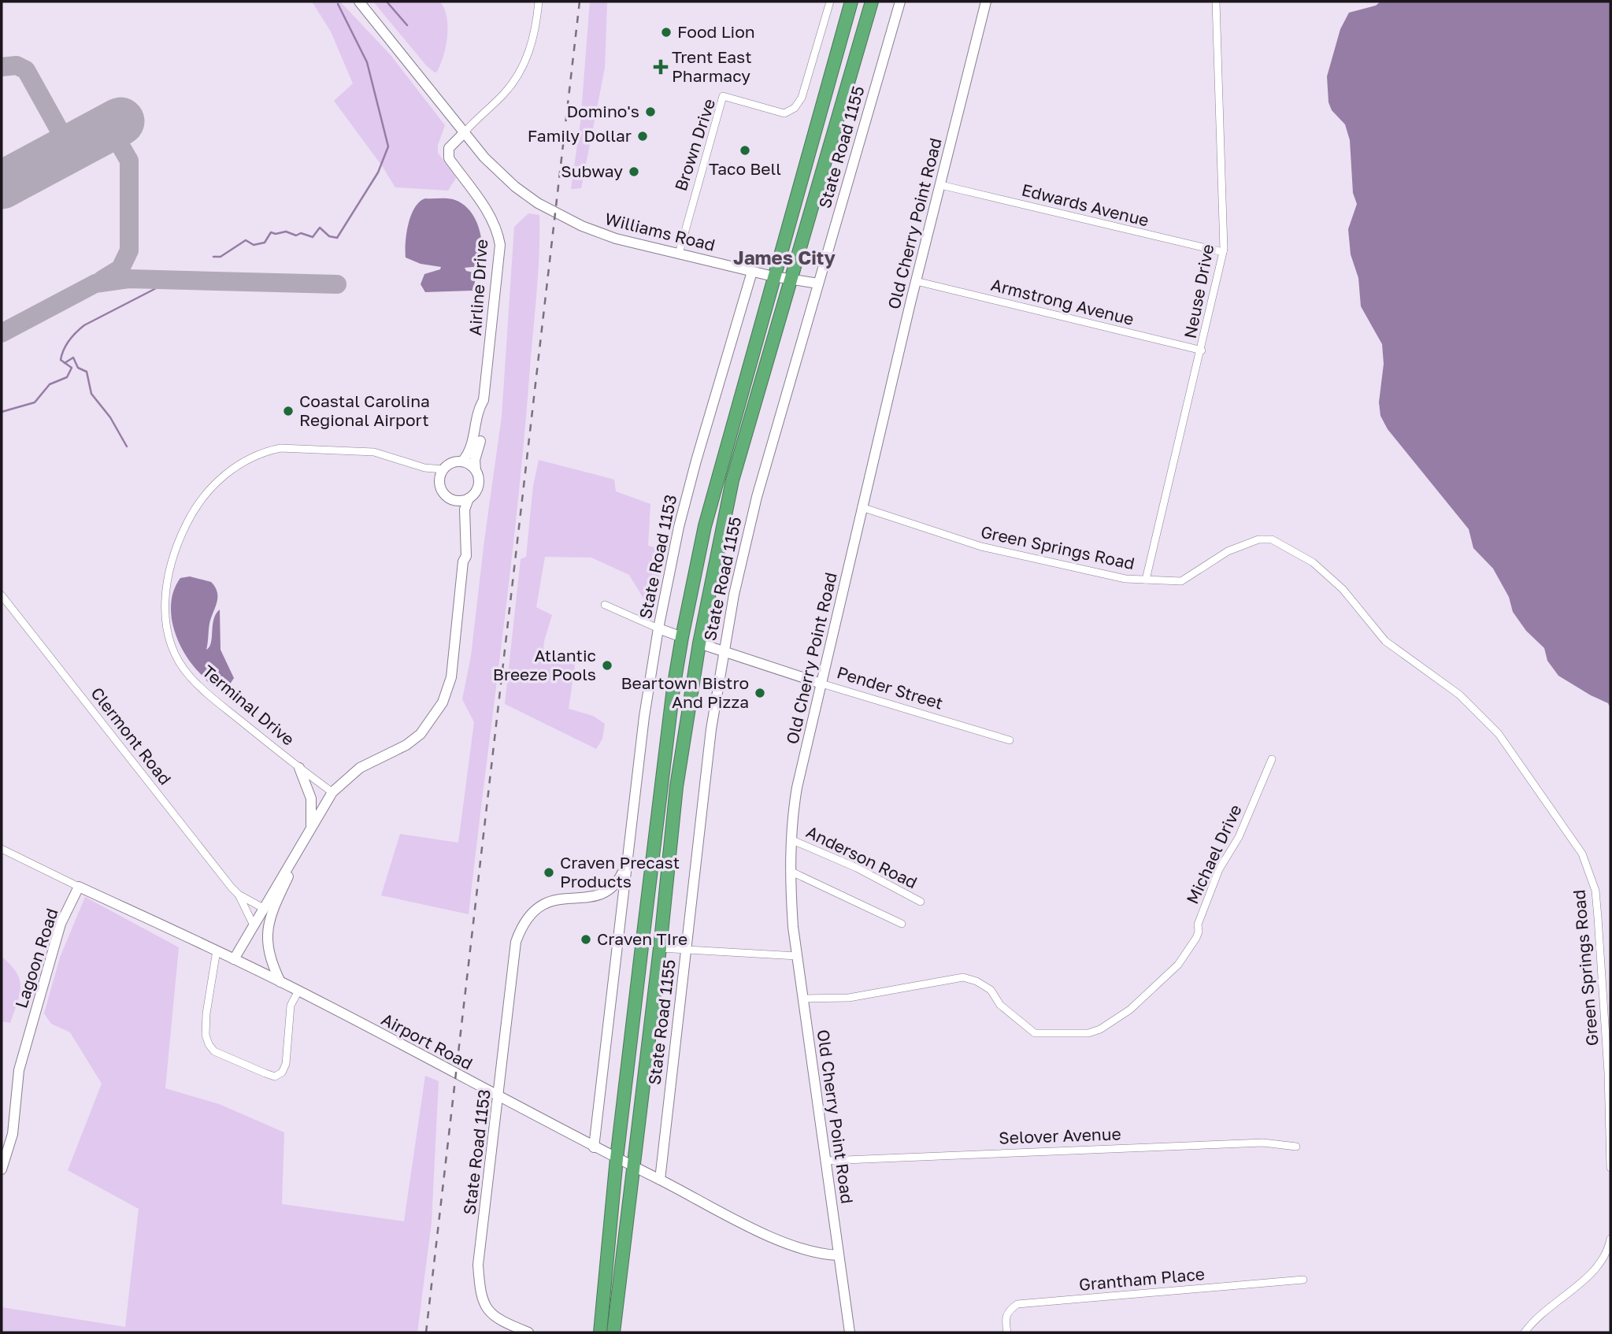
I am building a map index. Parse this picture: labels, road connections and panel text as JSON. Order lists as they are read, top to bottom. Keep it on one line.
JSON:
{"streets":{"street":["Brown Drive","State Road 1155","Edwards Avenue","Old Cherry Point Road","Williams Road","Airline Drive","Neuse Drive","Armstrong Avenue","Green Springs Road","State Road 1153","Pender Street","Terminal Drive","Clermont Road","Michael Drive","Anderson Road","Lagoon Road","Airport Road","Selover Avenue","Grantham Place"]},"crossings":[["Brown Drive","Williams Road"],["State Road 1155","Williams Road"],["State Road 1155","Pender Street"],["State Road 1155","Airport Road"],["Edwards Avenue","Old Cherry Point Road"],["Edwards Avenue","Neuse Drive"],["Old Cherry Point Road","Armstrong Avenue"],["Old Cherry Point Road","Green Springs Road"],["Old Cherry Point Road","Pender Street"],["Old Cherry Point Road","Michael Drive"],["Old Cherry Point Road","Anderson Road"],["Old Cherry Point Road","Airport Road"],["Old Cherry Point Road","Selover Avenue"],["Williams Road","Airline Drive"],["Williams Road","State Road 1153"],["Neuse Drive","Armstrong Avenue"],["Neuse Drive","Green Springs Road"],["State Road 1153","Airport Road"],["Lagoon Road","Airport Road"]],"districts":["James City"],"places":{"other":["Food Lion","Domino's","Family Dollar","Taco Bell","Subway","Coastal Carolina Regional Airport","Atlantic Breeze Pools","Beartown Bistro And Pizza","Craven Precast Products","Craven TIre"],"health":["Trent East Pharmacy"]}}
